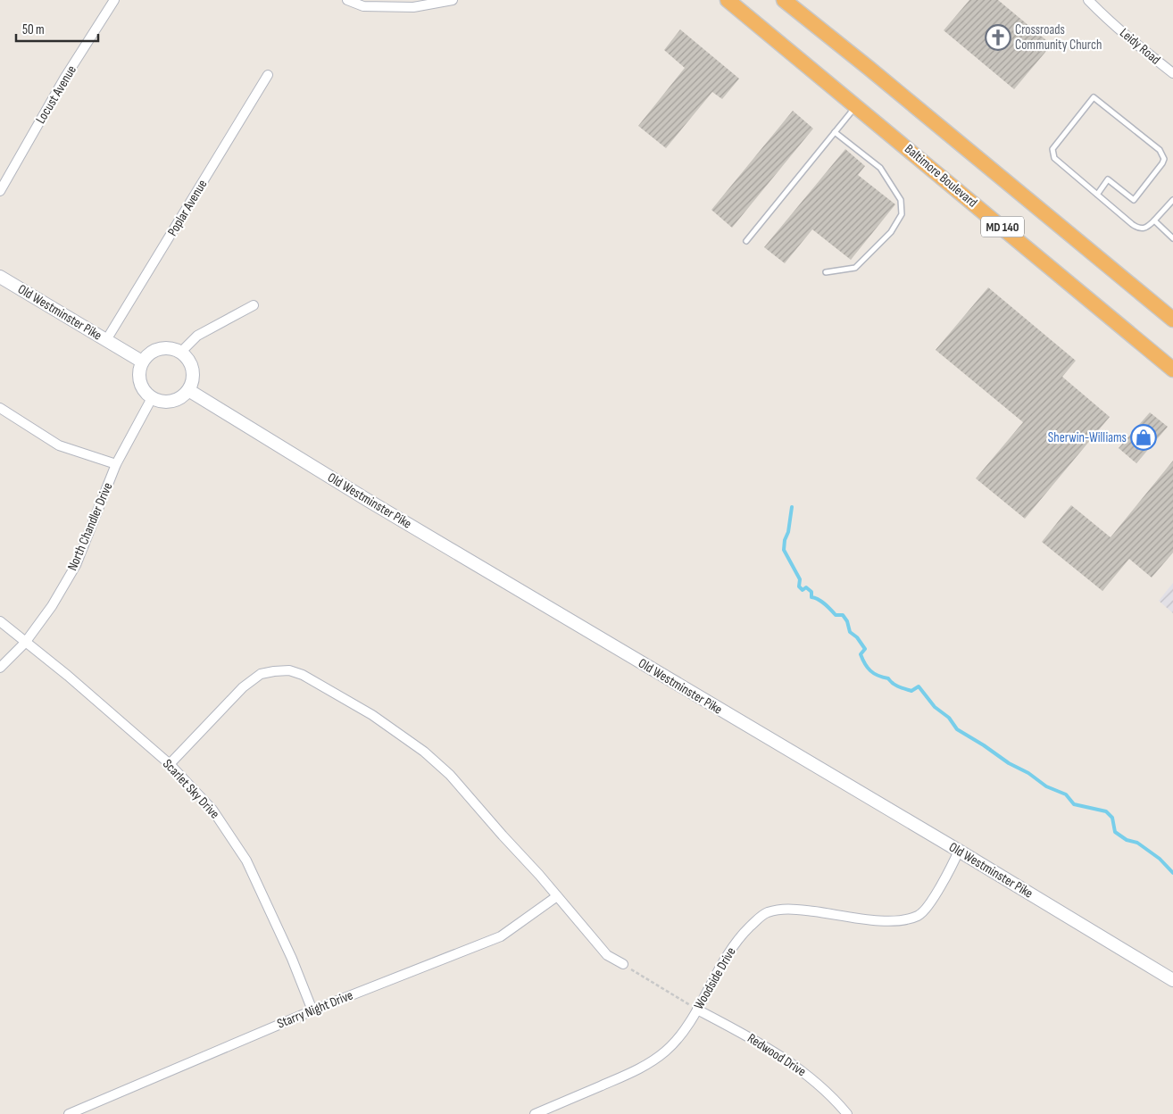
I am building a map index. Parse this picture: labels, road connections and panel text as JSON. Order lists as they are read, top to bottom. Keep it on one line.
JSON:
{"streets":{"highway":["Baltimore Boulevard","MD 140"],"main road":["Old Westminster Pike"],"street":["Leidy Road","Locust Avenue","Poplar Avenue","North Chandler Drive","Scarlet Sky Drive","Woodside Drive","Starry Night Drive","Redwood Drive"]},"crossings":[["Poplar Avenue","Old Westminster Pike"],["Old Westminster Pike","North Chandler Drive"],["Old Westminster Pike","Woodside Drive"],["North Chandler Drive","Scarlet Sky Drive"],["Scarlet Sky Drive","Starry Night Drive"],["Woodside Drive","Redwood Drive"]],"places":{"church":["Crossroads Community Church"],"shop":["Sherwin-Williams"]},"scale_bar":"50 m"}
